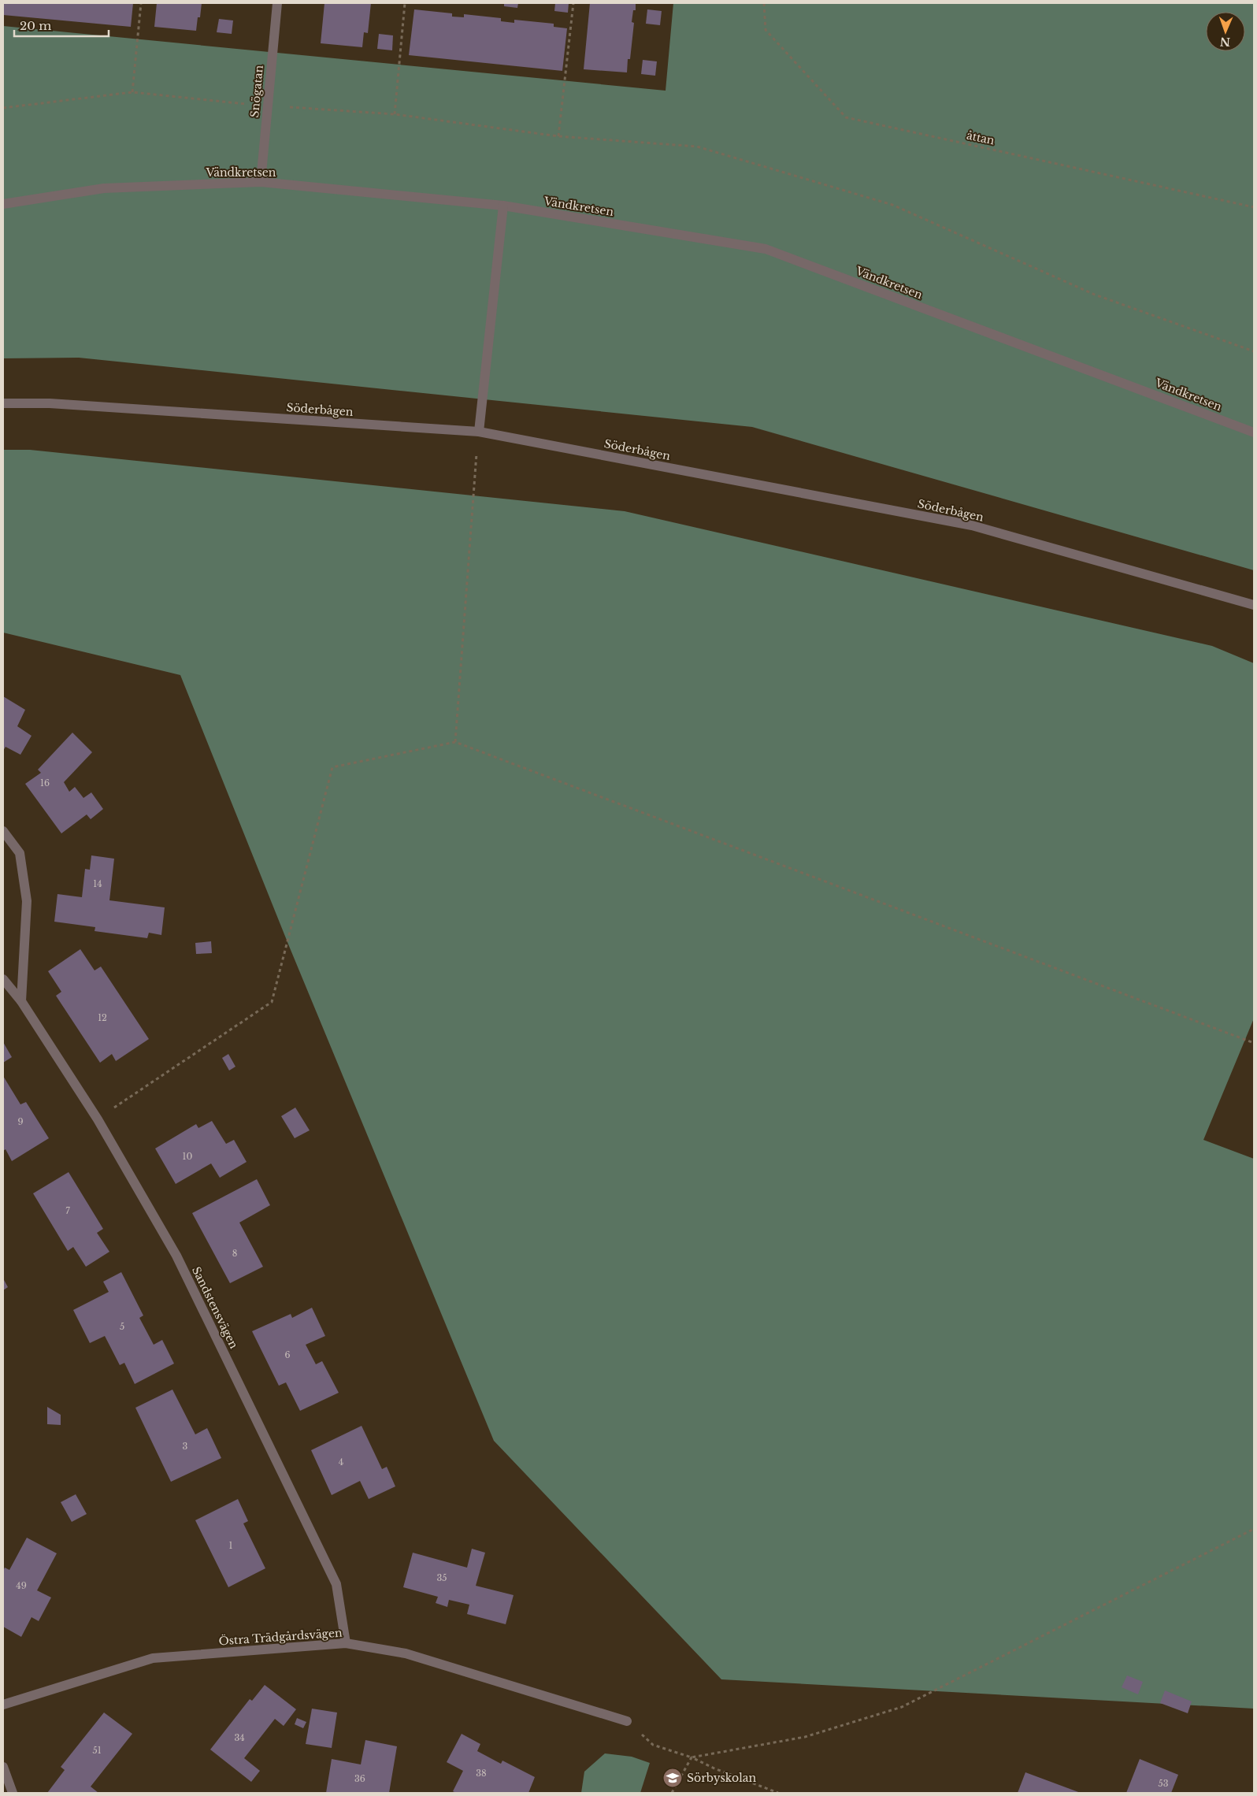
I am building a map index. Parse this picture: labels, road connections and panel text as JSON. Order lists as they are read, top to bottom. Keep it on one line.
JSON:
{"streets":{"street":["Snögatan","Vändkretsen","Söderbågen","Sandstensvägen","Östra Trädgårdsvägen"],"path":["åttan"]},"crossings":[["Snögatan","Vändkretsen"],["Sandstensvägen","Östra Trädgårdsvägen"]],"places":{"school or university":["Sörbyskolan"]},"house_numbers":["16","14","12","9","10","7","8","5","6","3","4","1","35","49","34","51","38","36","53"],"scale_bar":"20 m","north":"bottom"}
